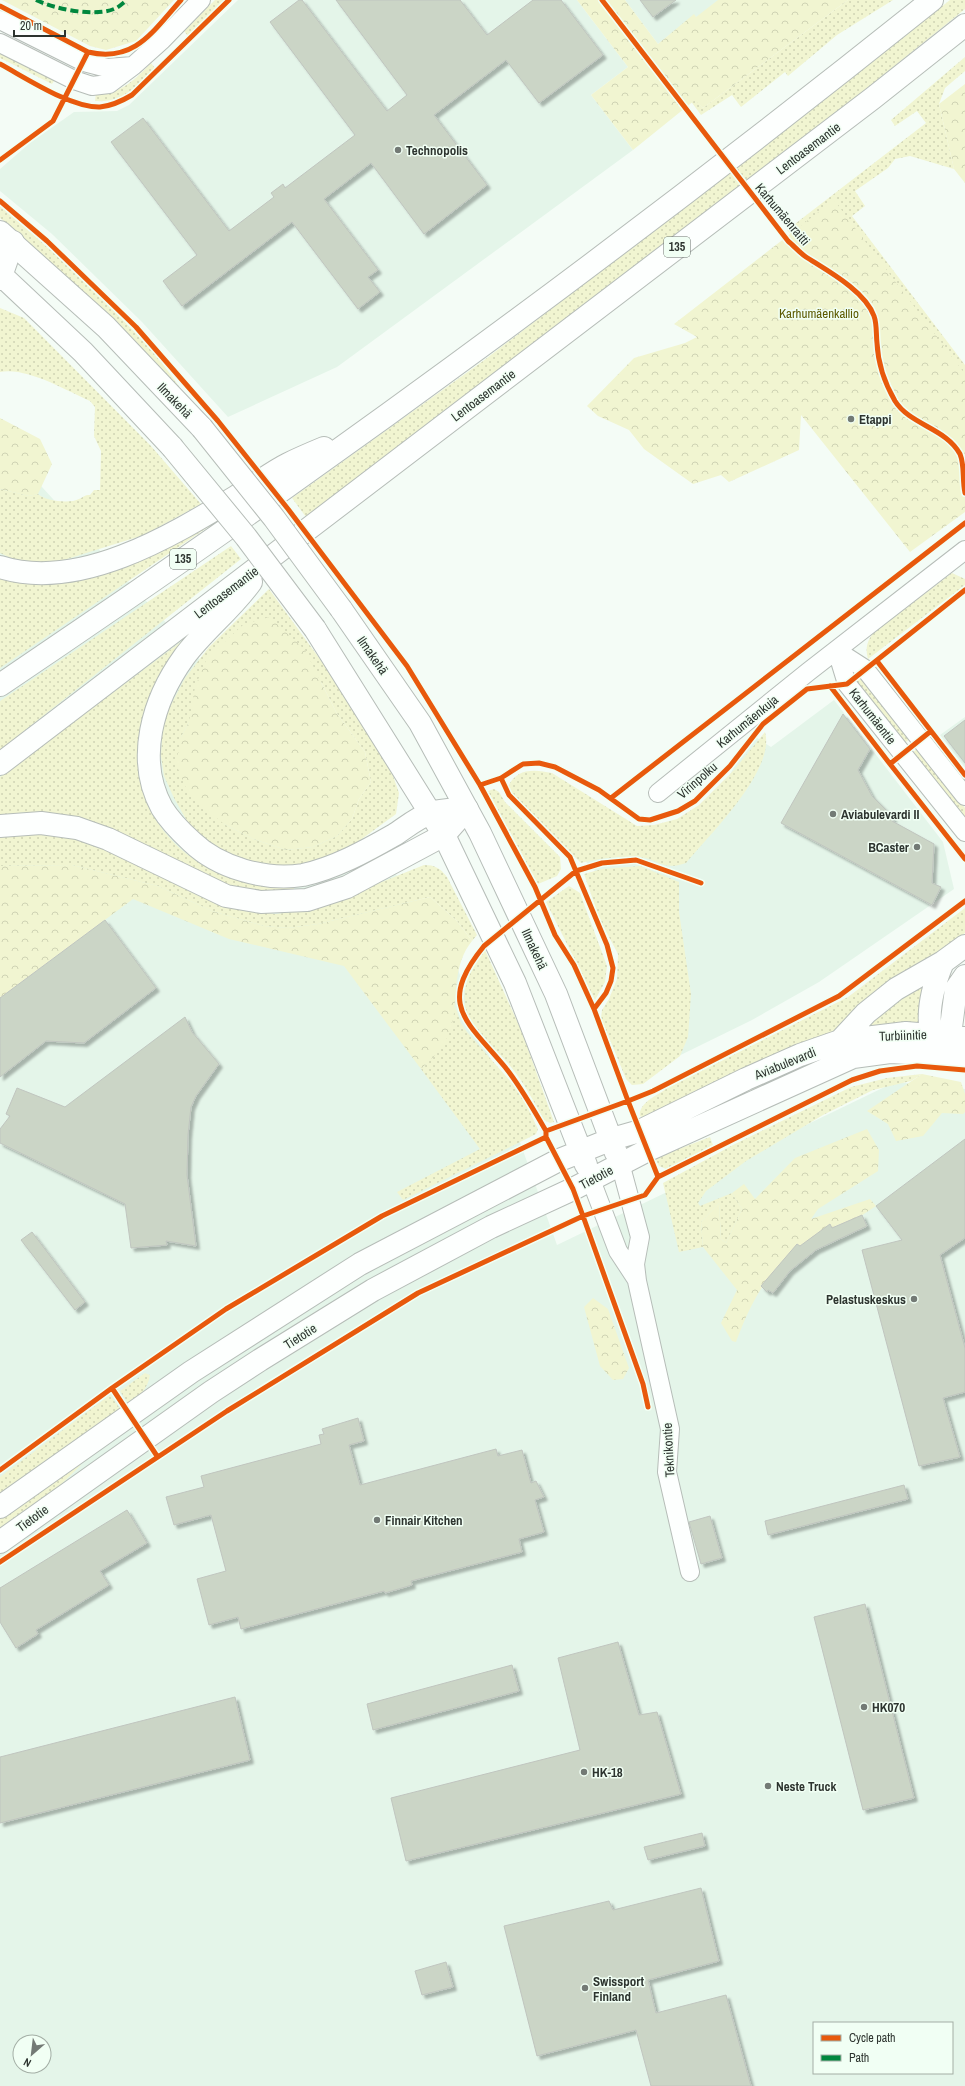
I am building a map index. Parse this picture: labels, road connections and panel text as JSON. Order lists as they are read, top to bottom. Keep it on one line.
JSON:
{"streets":{"main road":["Lentoasemantie","135","Ilmakehä","Turbiinitie","Aviabulevardi","Tietotie"],"street":["Karhumäentie","Karhumäenkuja","Teknikontie"],"cycle path":["Karhumäenraitti","Virinpolku"]},"crossings":[["Ilmakehä","Aviabulevardi"],["Ilmakehä","Tietotie"],["Ilmakehä","Teknikontie"],["Karhumäentie","Karhumäenkuja"],["Turbiinitie","Aviabulevardi"],["Aviabulevardi","Tietotie"],["Aviabulevardi","Teknikontie"],["Tietotie","Teknikontie"]],"parks":["Karhumäenkallio"],"places":["Technopolis","Etappi","Aviabulevardi II","BCaster","Pelastuskeskus","Finnair Kitchen","HK070","HK-18","Neste Truck","Swissport Finland"],"legend":["Cycle path","Path"],"scale_bar":"20 m","north":"bottom left"}
